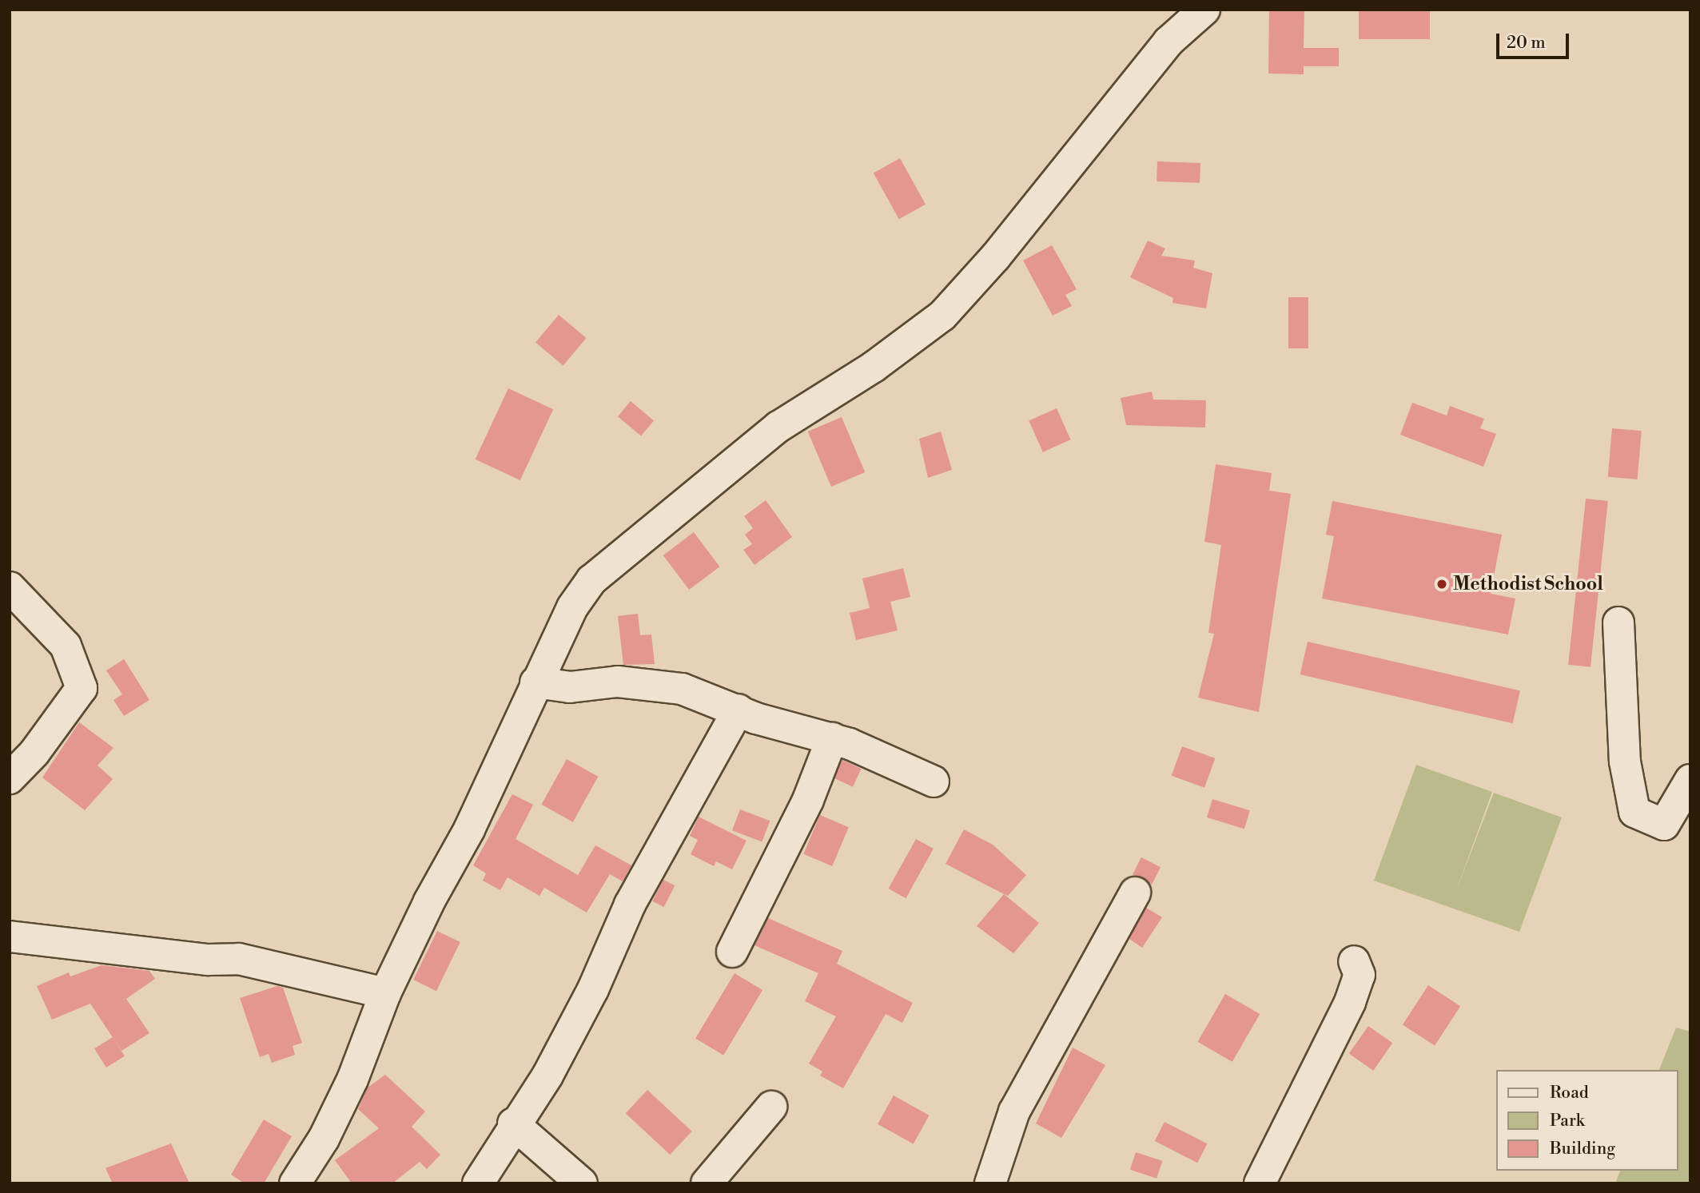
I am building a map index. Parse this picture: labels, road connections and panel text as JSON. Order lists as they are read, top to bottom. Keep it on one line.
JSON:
{"places":["Methodist School"],"legend":["Road","Park","Building"],"scale_bar":"20 m"}
